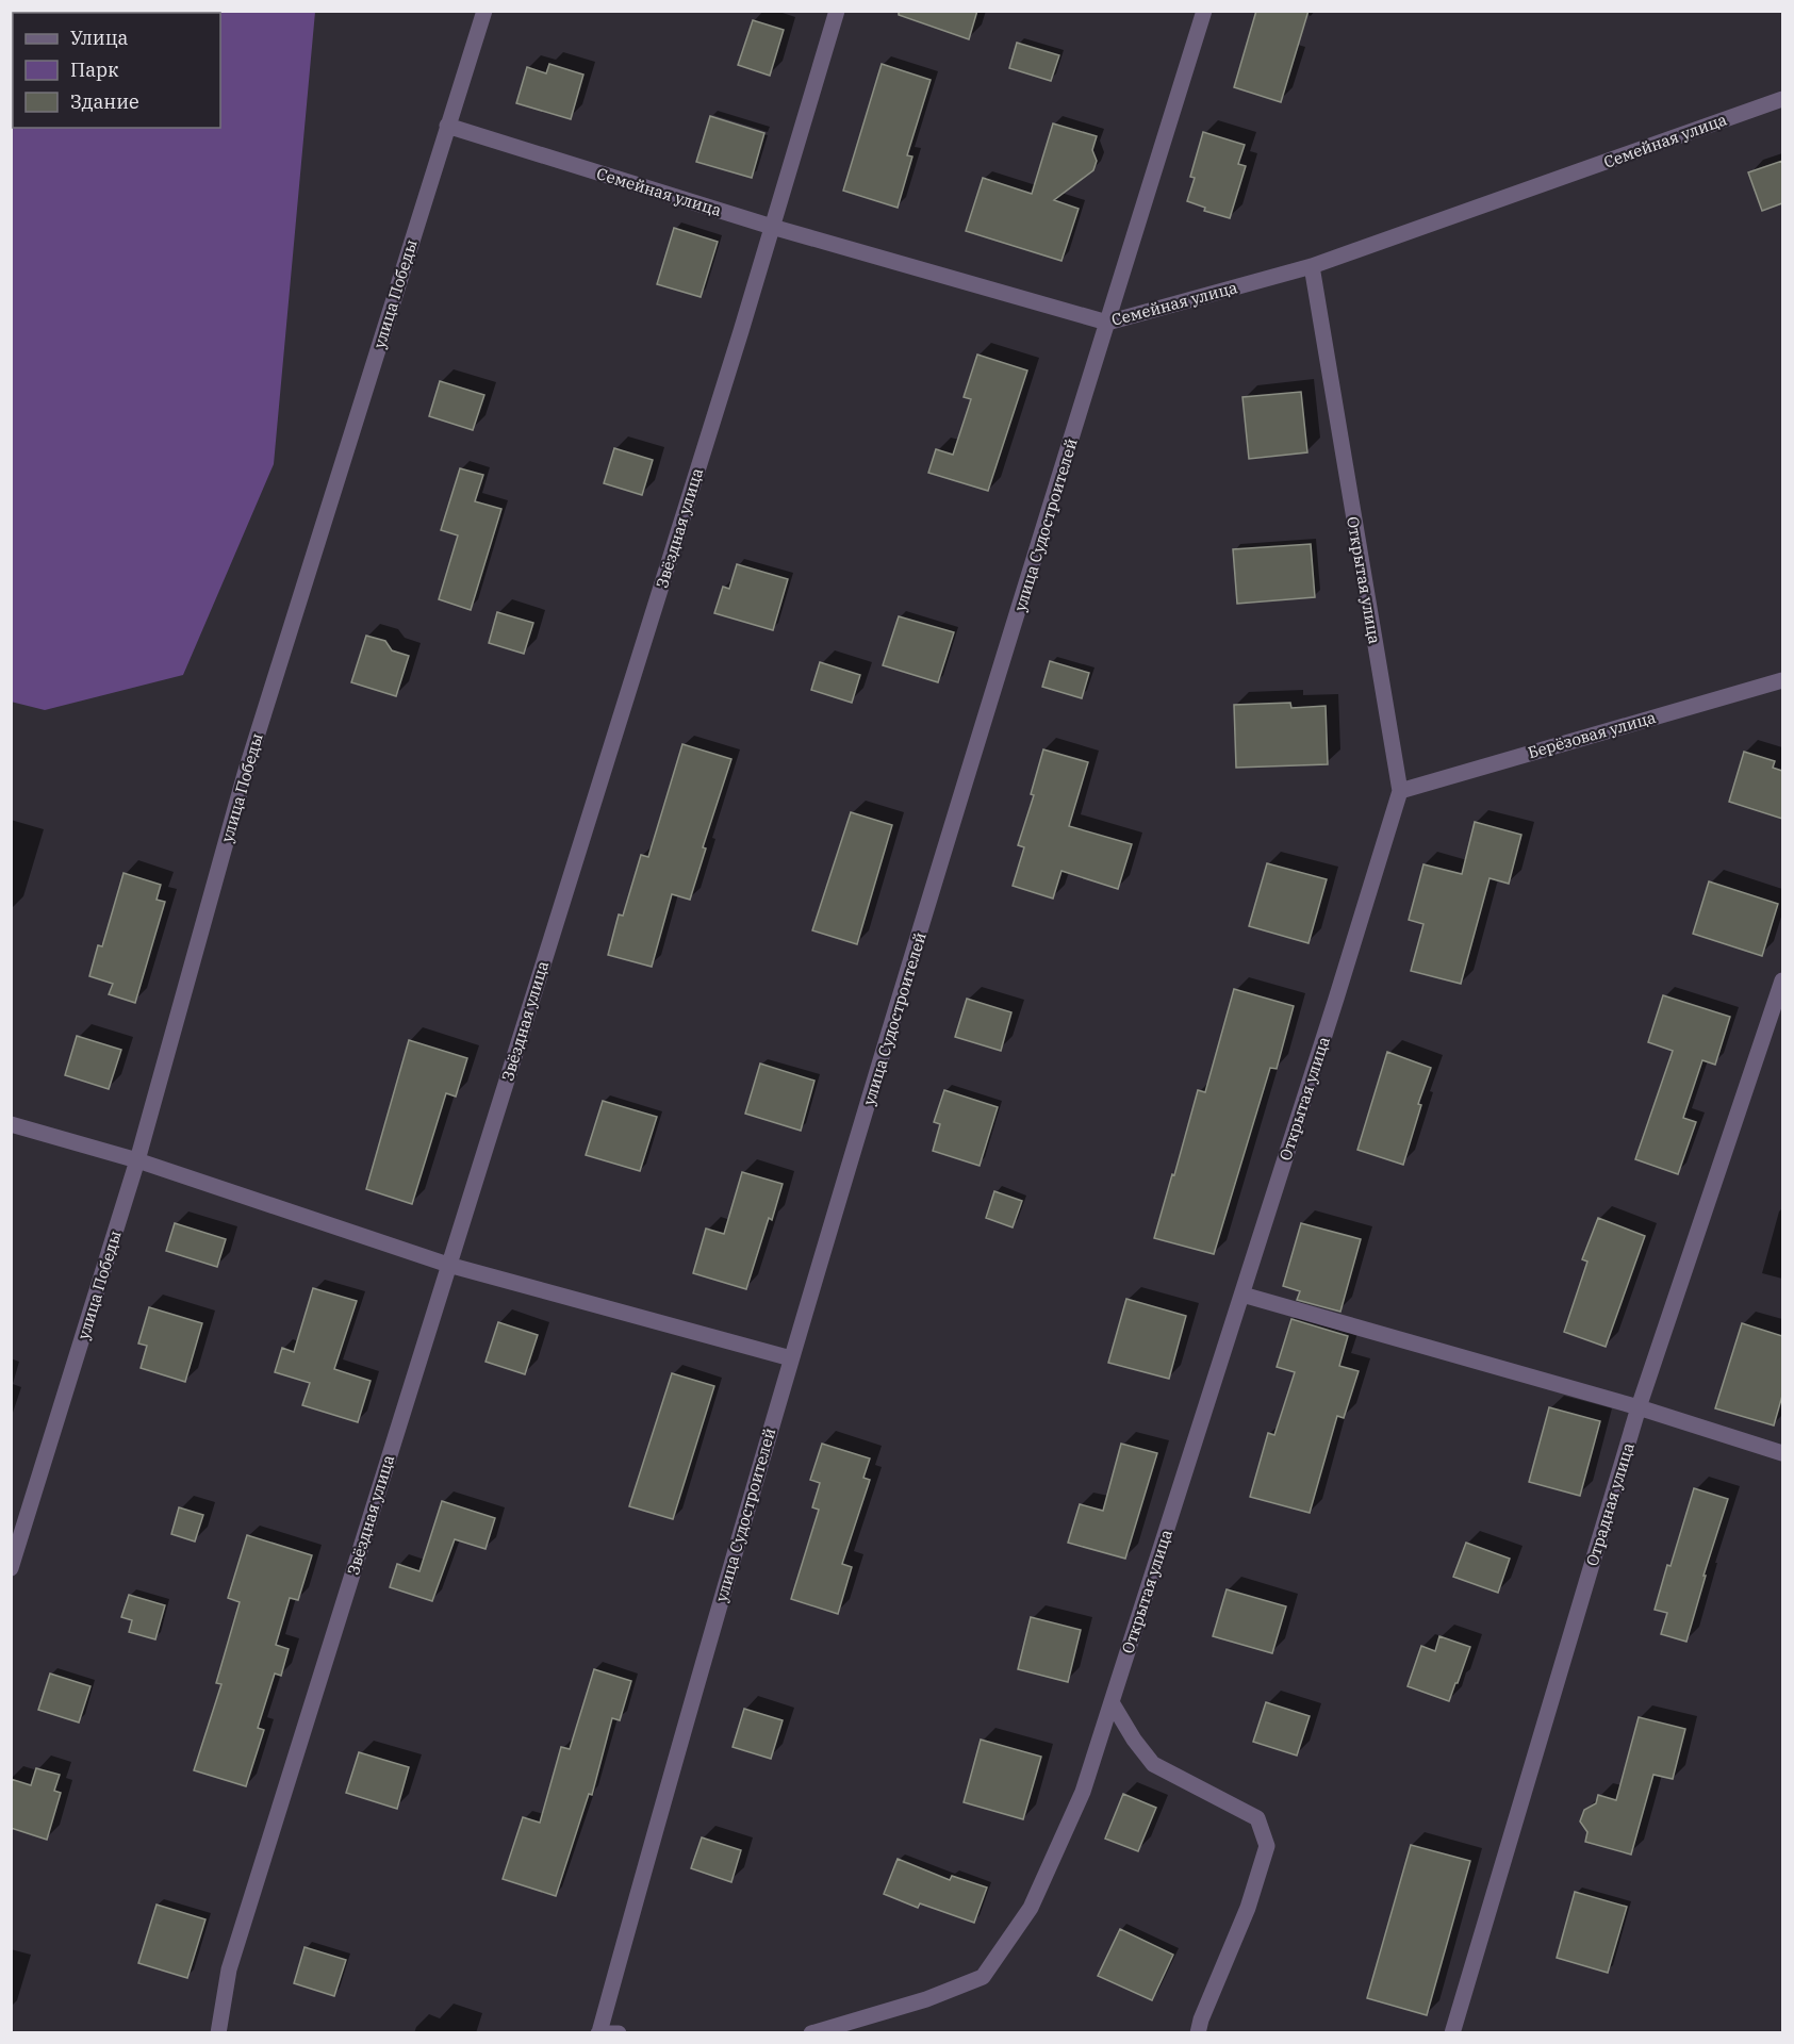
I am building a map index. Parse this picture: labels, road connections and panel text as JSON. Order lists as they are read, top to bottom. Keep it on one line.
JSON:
{"streets":{"street":["Семейная улица","улица Победы","улица Судостроителей","Звёздная улица","Открытая улица","Берёзовая улица","Отрадная улица"]},"crossings":[["Семейная улица","улица Победы"],["Семейная улица","улица Судостроителей"],["Семейная улица","Звёздная улица"],["Семейная улица","Открытая улица"],["Открытая улица","Берёзовая улица"]],"legend":["Улица","Парк","Здание"]}
